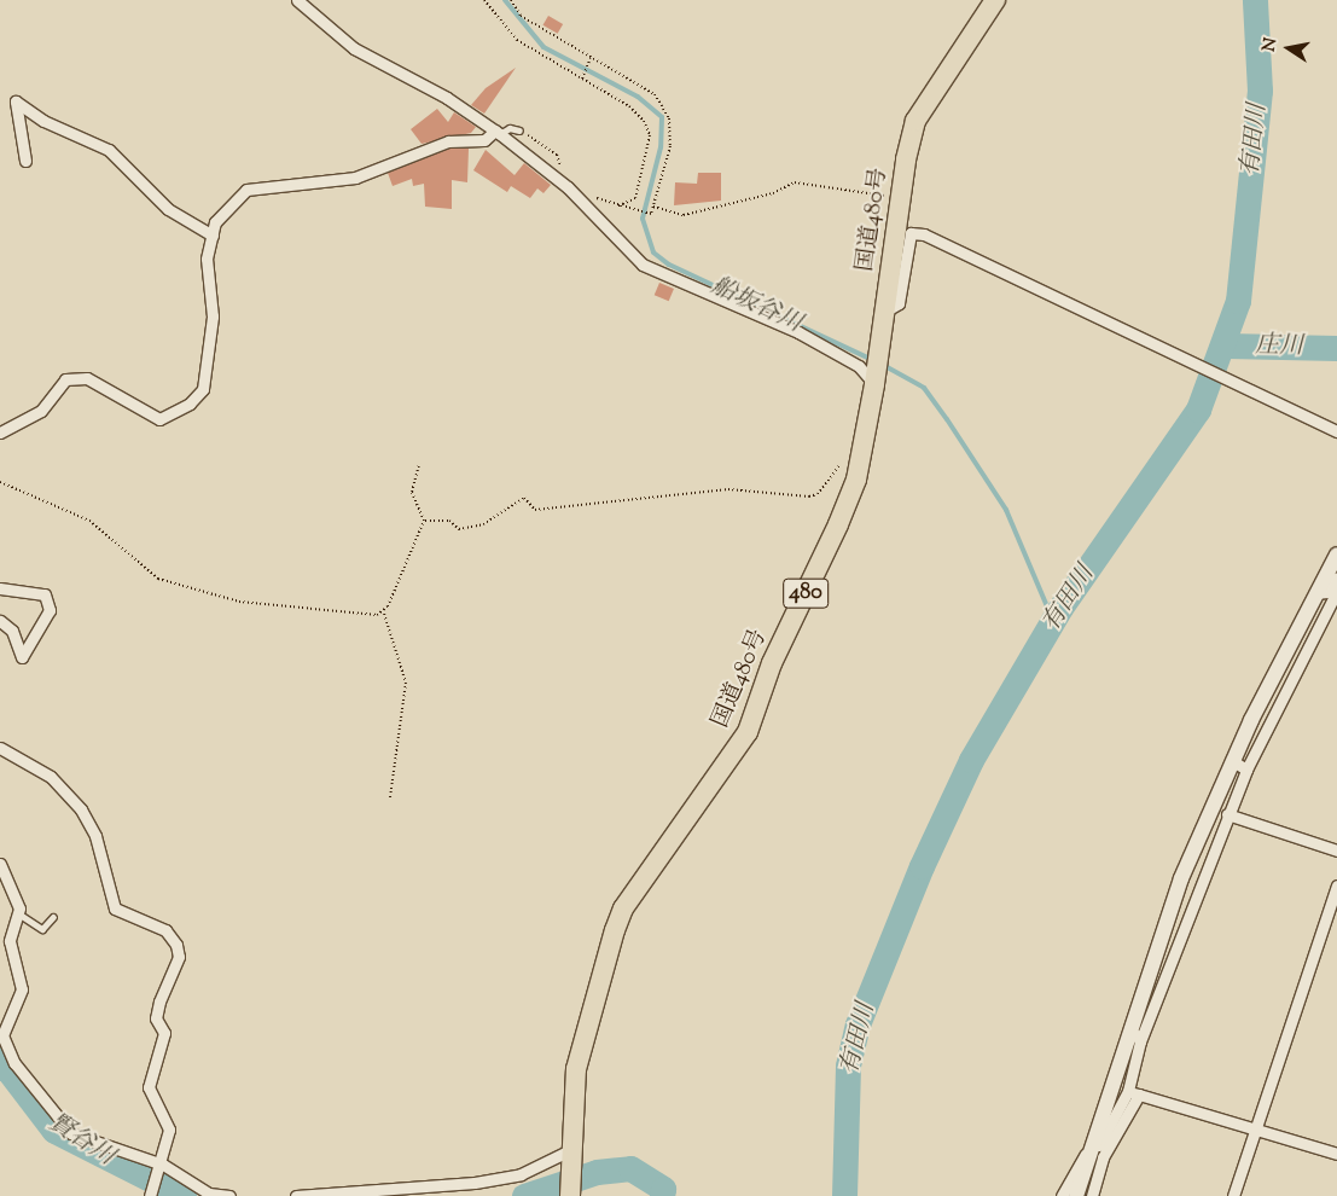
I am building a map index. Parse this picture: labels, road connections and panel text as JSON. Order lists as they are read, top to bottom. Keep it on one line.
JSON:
{"streets":{"highway":["国道480号","480"]},"water":["有田川","船坂谷川","庄川","賢谷川"],"north":"left"}
